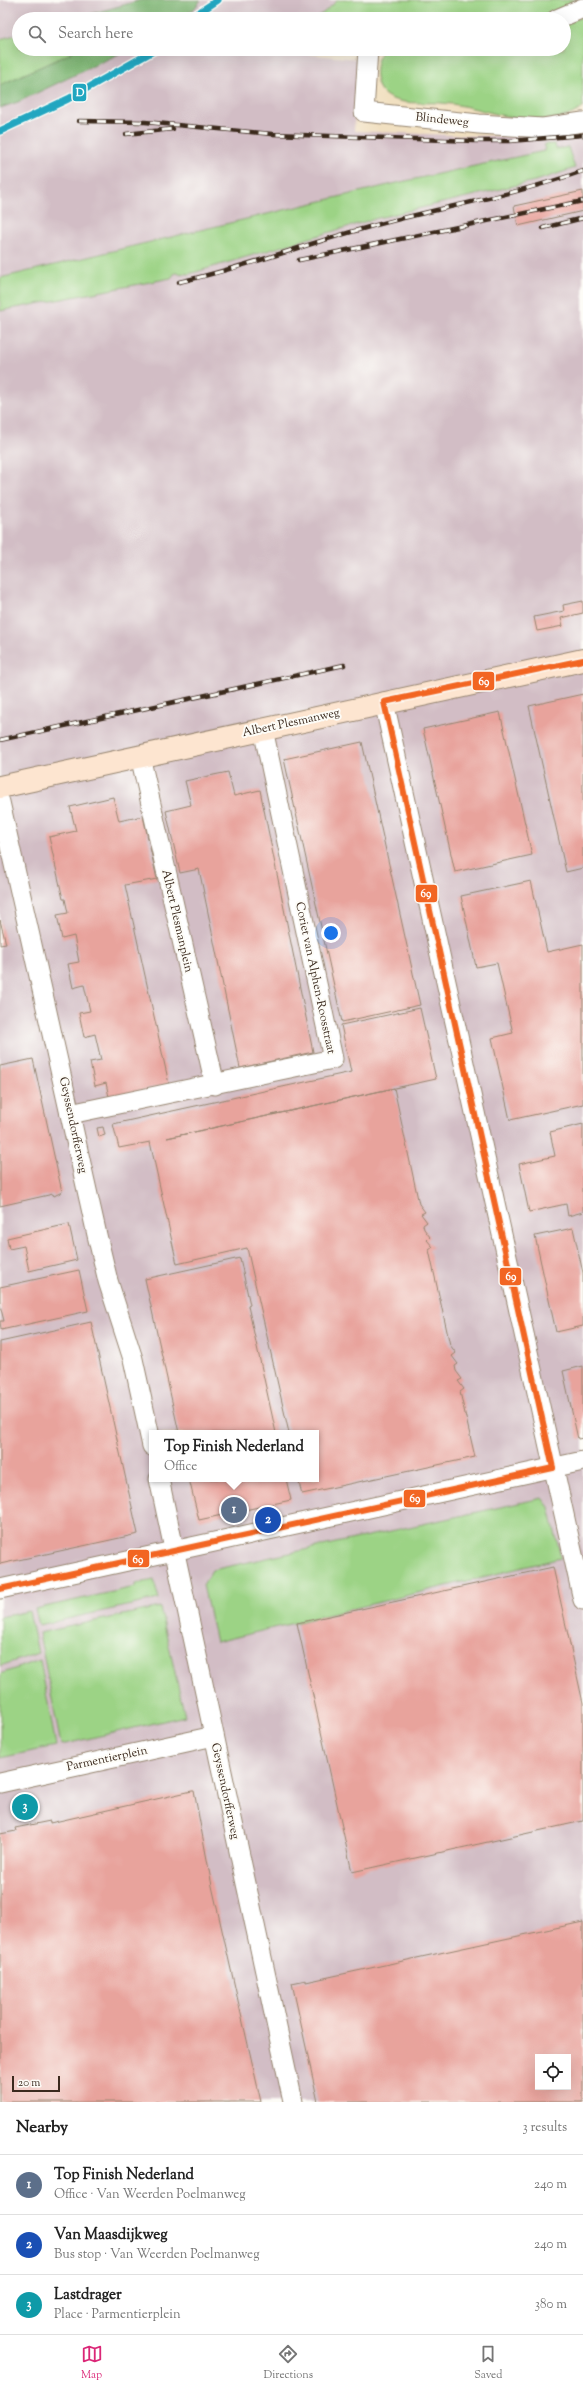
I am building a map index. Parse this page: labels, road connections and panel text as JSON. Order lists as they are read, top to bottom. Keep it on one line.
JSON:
{"streets":{"street":["Blindeweg","Albert Plesmanweg","Albert Plesmanplein","Coriet van Alphen-Roosstraat","Geyssendorfferweg","Parmentierplein"]},"crossings":[["Albert Plesmanweg","Albert Plesmanplein"],["Albert Plesmanweg","Coriet van Alphen-Roosstraat"],["Albert Plesmanplein","Coriet van Alphen-Roosstraat"],["Coriet van Alphen-Roosstraat","Geyssendorfferweg"],["Geyssendorfferweg","Parmentierplein"]],"lines":["transit line D","transit line 69"],"scale_bar":"20 m","page":{"search":"Search here","popup":["Top Finish Nederland","Office"],"pins":["1","2","3"],"scale":"20 m","heading":["Nearby","3 results"],"list":[{"mark":"1","name":"Top Finish Nederland","note":"Office · Van Weerden Poelmanweg","value":"240 m"},{"mark":"2","name":"Van Maasdijkweg","note":"Bus stop · Van Weerden Poelmanweg","value":"240 m"},{"mark":"3","name":"Lastdrager","note":"Place · Parmentierplein","value":"380 m"}],"nav":["Map","Directions","Saved"]}}
